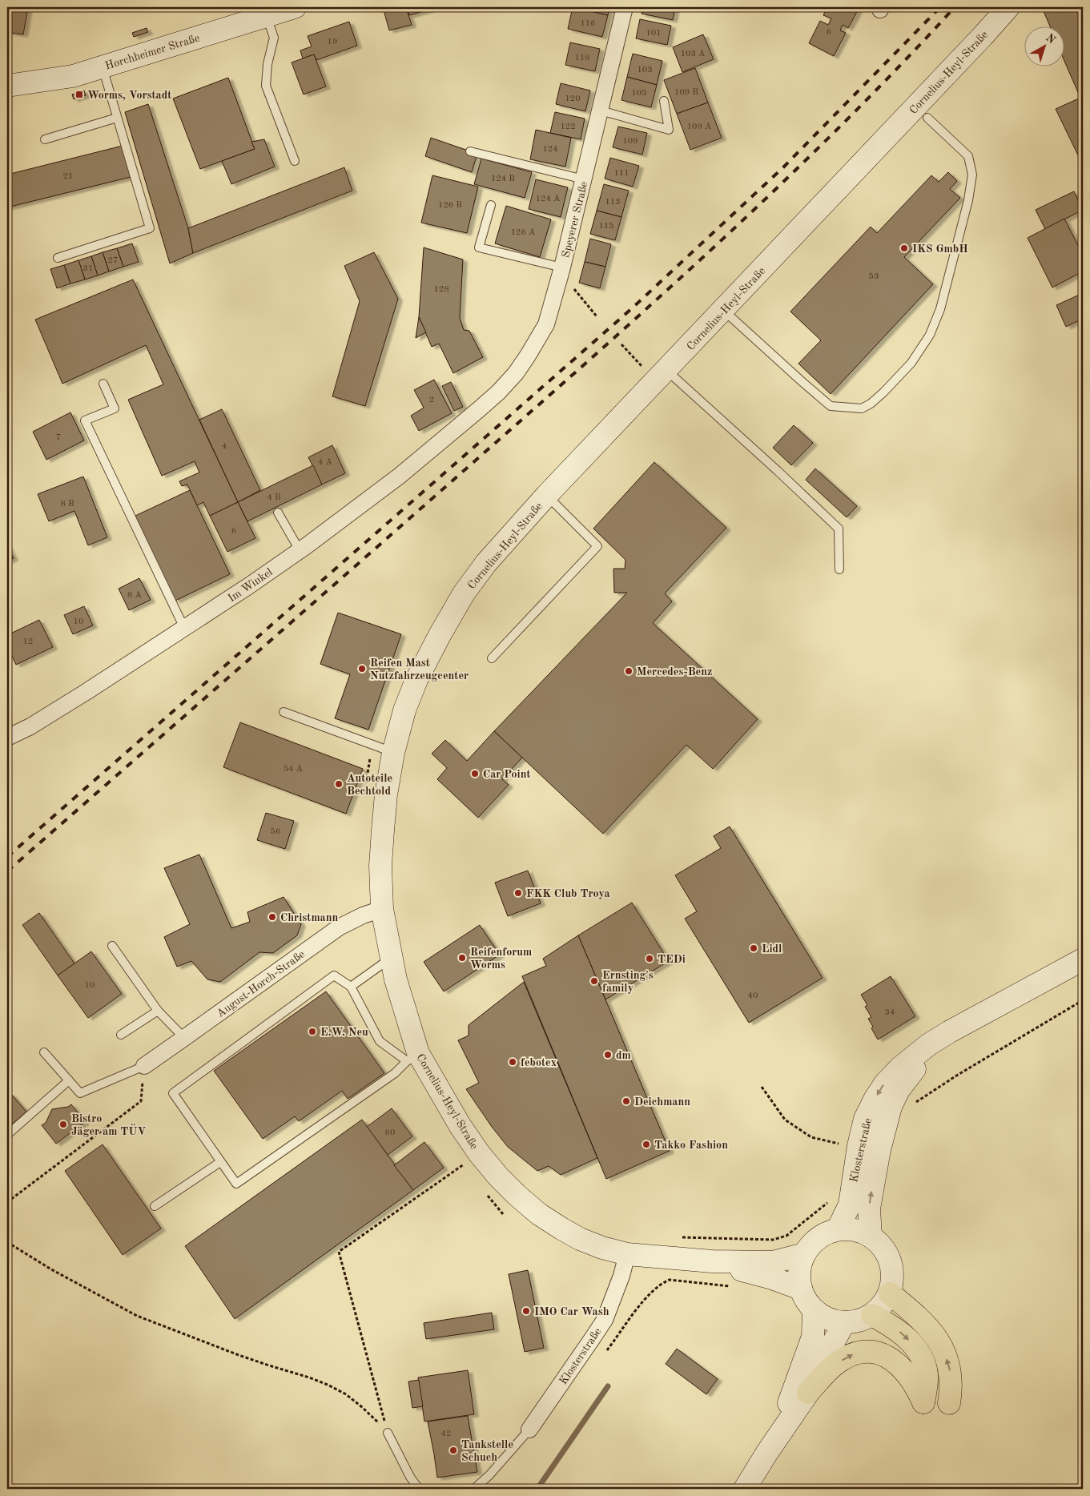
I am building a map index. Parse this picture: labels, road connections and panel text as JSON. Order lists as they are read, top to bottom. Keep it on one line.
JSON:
{"streets":{"main road":["Horchheimer Straße","Cornelius-Heyl-Straße","Klosterstraße"],"street":["Speyerer Straße","Im Winkel","August-Horch-Straße"]},"crossings":[["Cornelius-Heyl-Straße","August-Horch-Straße"],["Cornelius-Heyl-Straße","Klosterstraße"],["Speyerer Straße","Im Winkel"]],"places":{"transit":["Worms, Vorstadt"],"other":["IKS GmbH","Reifen Mast Nutzfahrzeugcenter","Mercedes-Benz","Car Point","Autoteile Bechtold","FKK Club Troya","Christmann","Lidl","Reifenforum Worms","TEDi","Ernsting's family","E.W. Neu","dm","febotex","Deichmann","Bistro Jäger am TÜV","Takko Fashion","IMO Car Wash","Tankstelle Schuch"]},"house_numbers":["116","6","101","19","103 A","118","103","109 B","105","120","122","109 A","109","124","111","21","124 B","124 A","113","126 B","115","126 A","27","31","53","128","2","7","4","4 A","4 B","8 B","6","8 A","10","12","54 A","56","10","40","34","60","42"],"north":"top right"}
